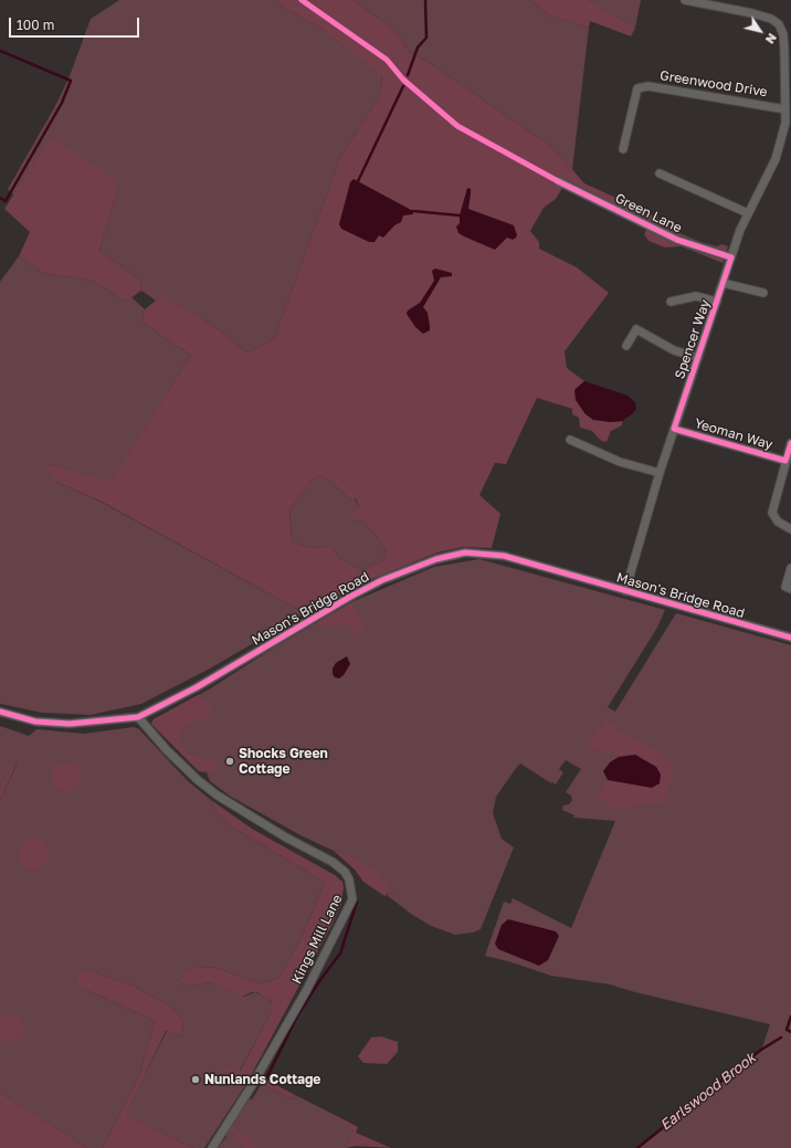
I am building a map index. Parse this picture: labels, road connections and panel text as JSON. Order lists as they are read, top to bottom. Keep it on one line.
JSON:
{"streets":{"street":["Greenwood Drive","Green Lane","Spencer Way","Yeoman Way","Mason's Bridge Road","Kings Mill Lane"]},"crossings":[["Greenwood Drive","Spencer Way"],["Green Lane","Spencer Way"],["Spencer Way","Yeoman Way"],["Spencer Way","Mason's Bridge Road"],["Mason's Bridge Road","Kings Mill Lane"]],"water":["Earlswood Brook"],"places":["Shocks Green Cottage","Nunlands Cottage"],"scale_bar":"100 m","north":"bottom right"}
